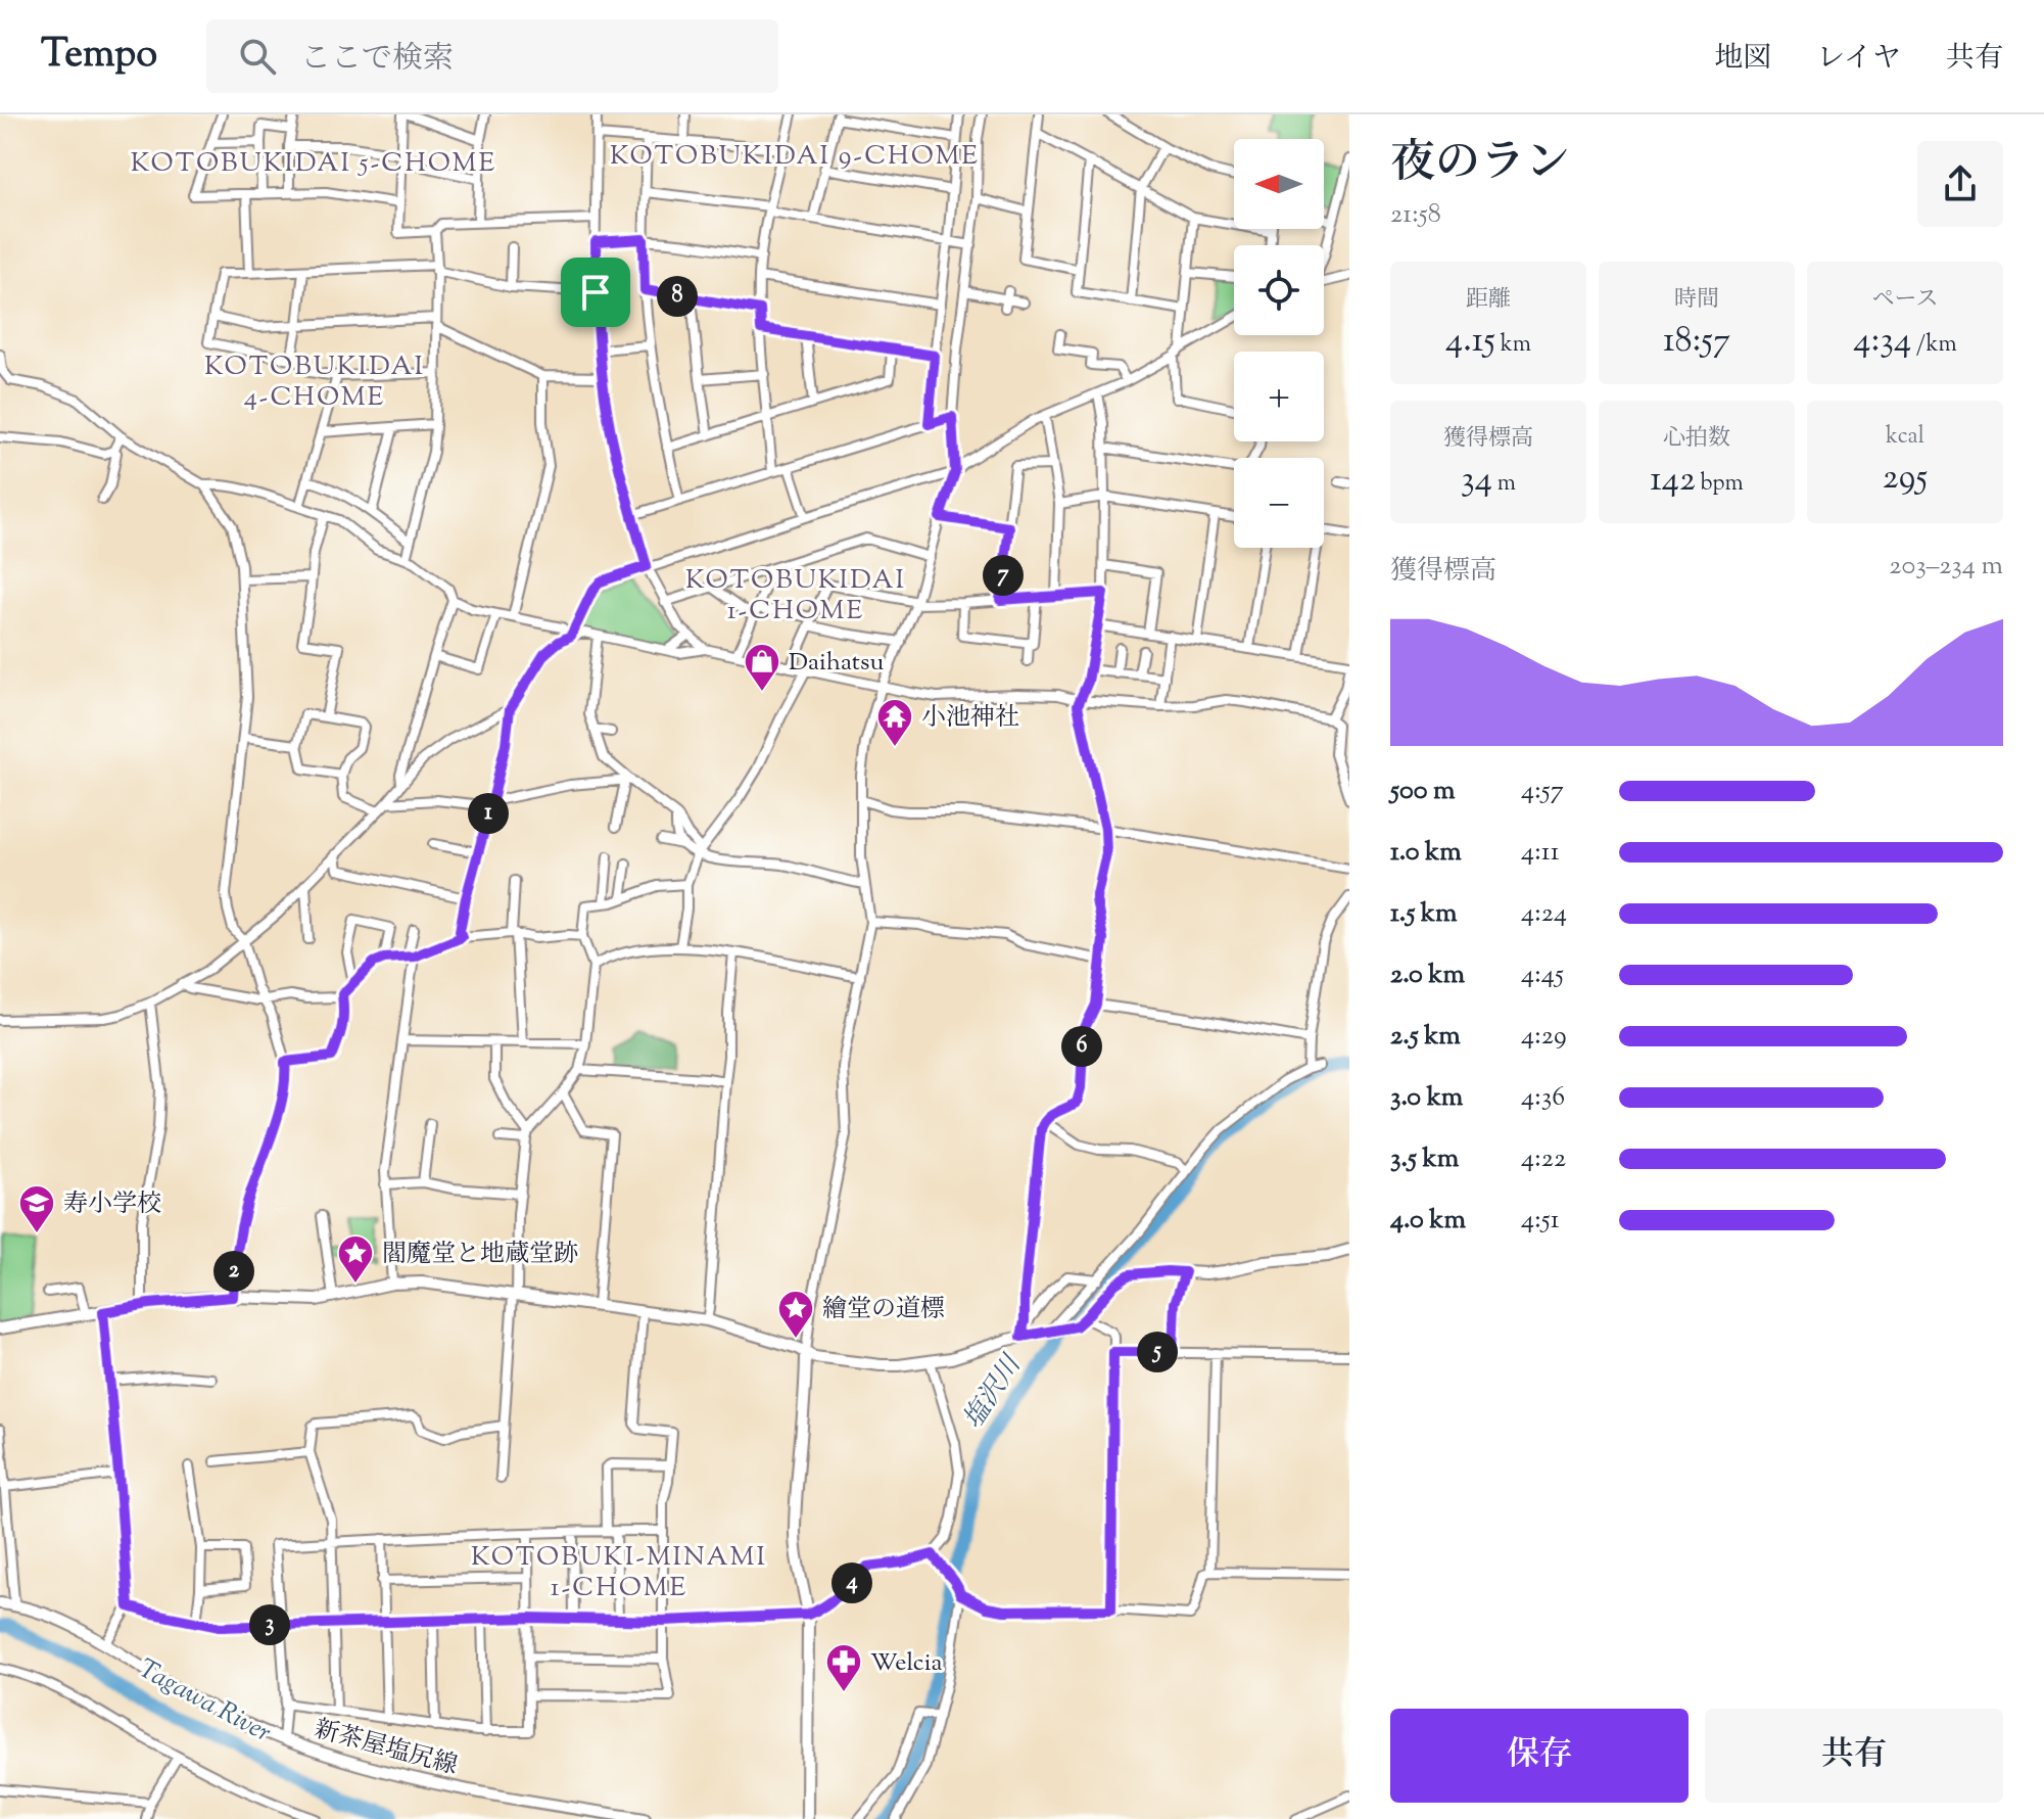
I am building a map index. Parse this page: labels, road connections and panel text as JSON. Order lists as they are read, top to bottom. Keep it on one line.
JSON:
{"streets":{"main road":["新茶屋塩尻線"]},"districts":["KOTOBUKIDAI 9-CHOME","KOTOBUKIDAI 5-CHOME","KOTOBUKIDAI 4-CHOME","KOTOBUKIDAI 1-CHOME","KOTOBUKI-MINAMI 1-CHOME"],"water":["塩沢川","Tagawa River"],"places":{"shop":["Daihatsu"],"temple":["小池神社"],"school or university":["寿小学校"],"place":["閻魔堂と地蔵堂跡","繪堂の道標"],"pharmacy":["Welcia"]},"north":"left","page":{"header":"Tempo","search":"ここで検索","nav":["地図","レイヤ","共有"],"heading":["夜のラン","21:58"],"map_buttons":["+","−"],"stats":[["距離","4.15 km"],["時間","18:57"],["ペース","4:34 /km"],["獲得標高","34 m"],["心拍数","142 bpm"],["kcal","295"]],"pins":["8","7","1","6","2","5","4","3"],"chart":["獲得標高","203–234 m"],"list":[{"name":"500 m","note":"4:57"},{"name":"1.0 km","note":"4:11"},{"name":"1.5 km","note":"4:24"},{"name":"2.0 km","note":"4:45"},{"name":"2.5 km","note":"4:29"},{"name":"3.0 km","note":"4:36"},{"name":"3.5 km","note":"4:22"},{"name":"4.0 km","note":"4:51"}],"buttons":["保存","共有"]}}
